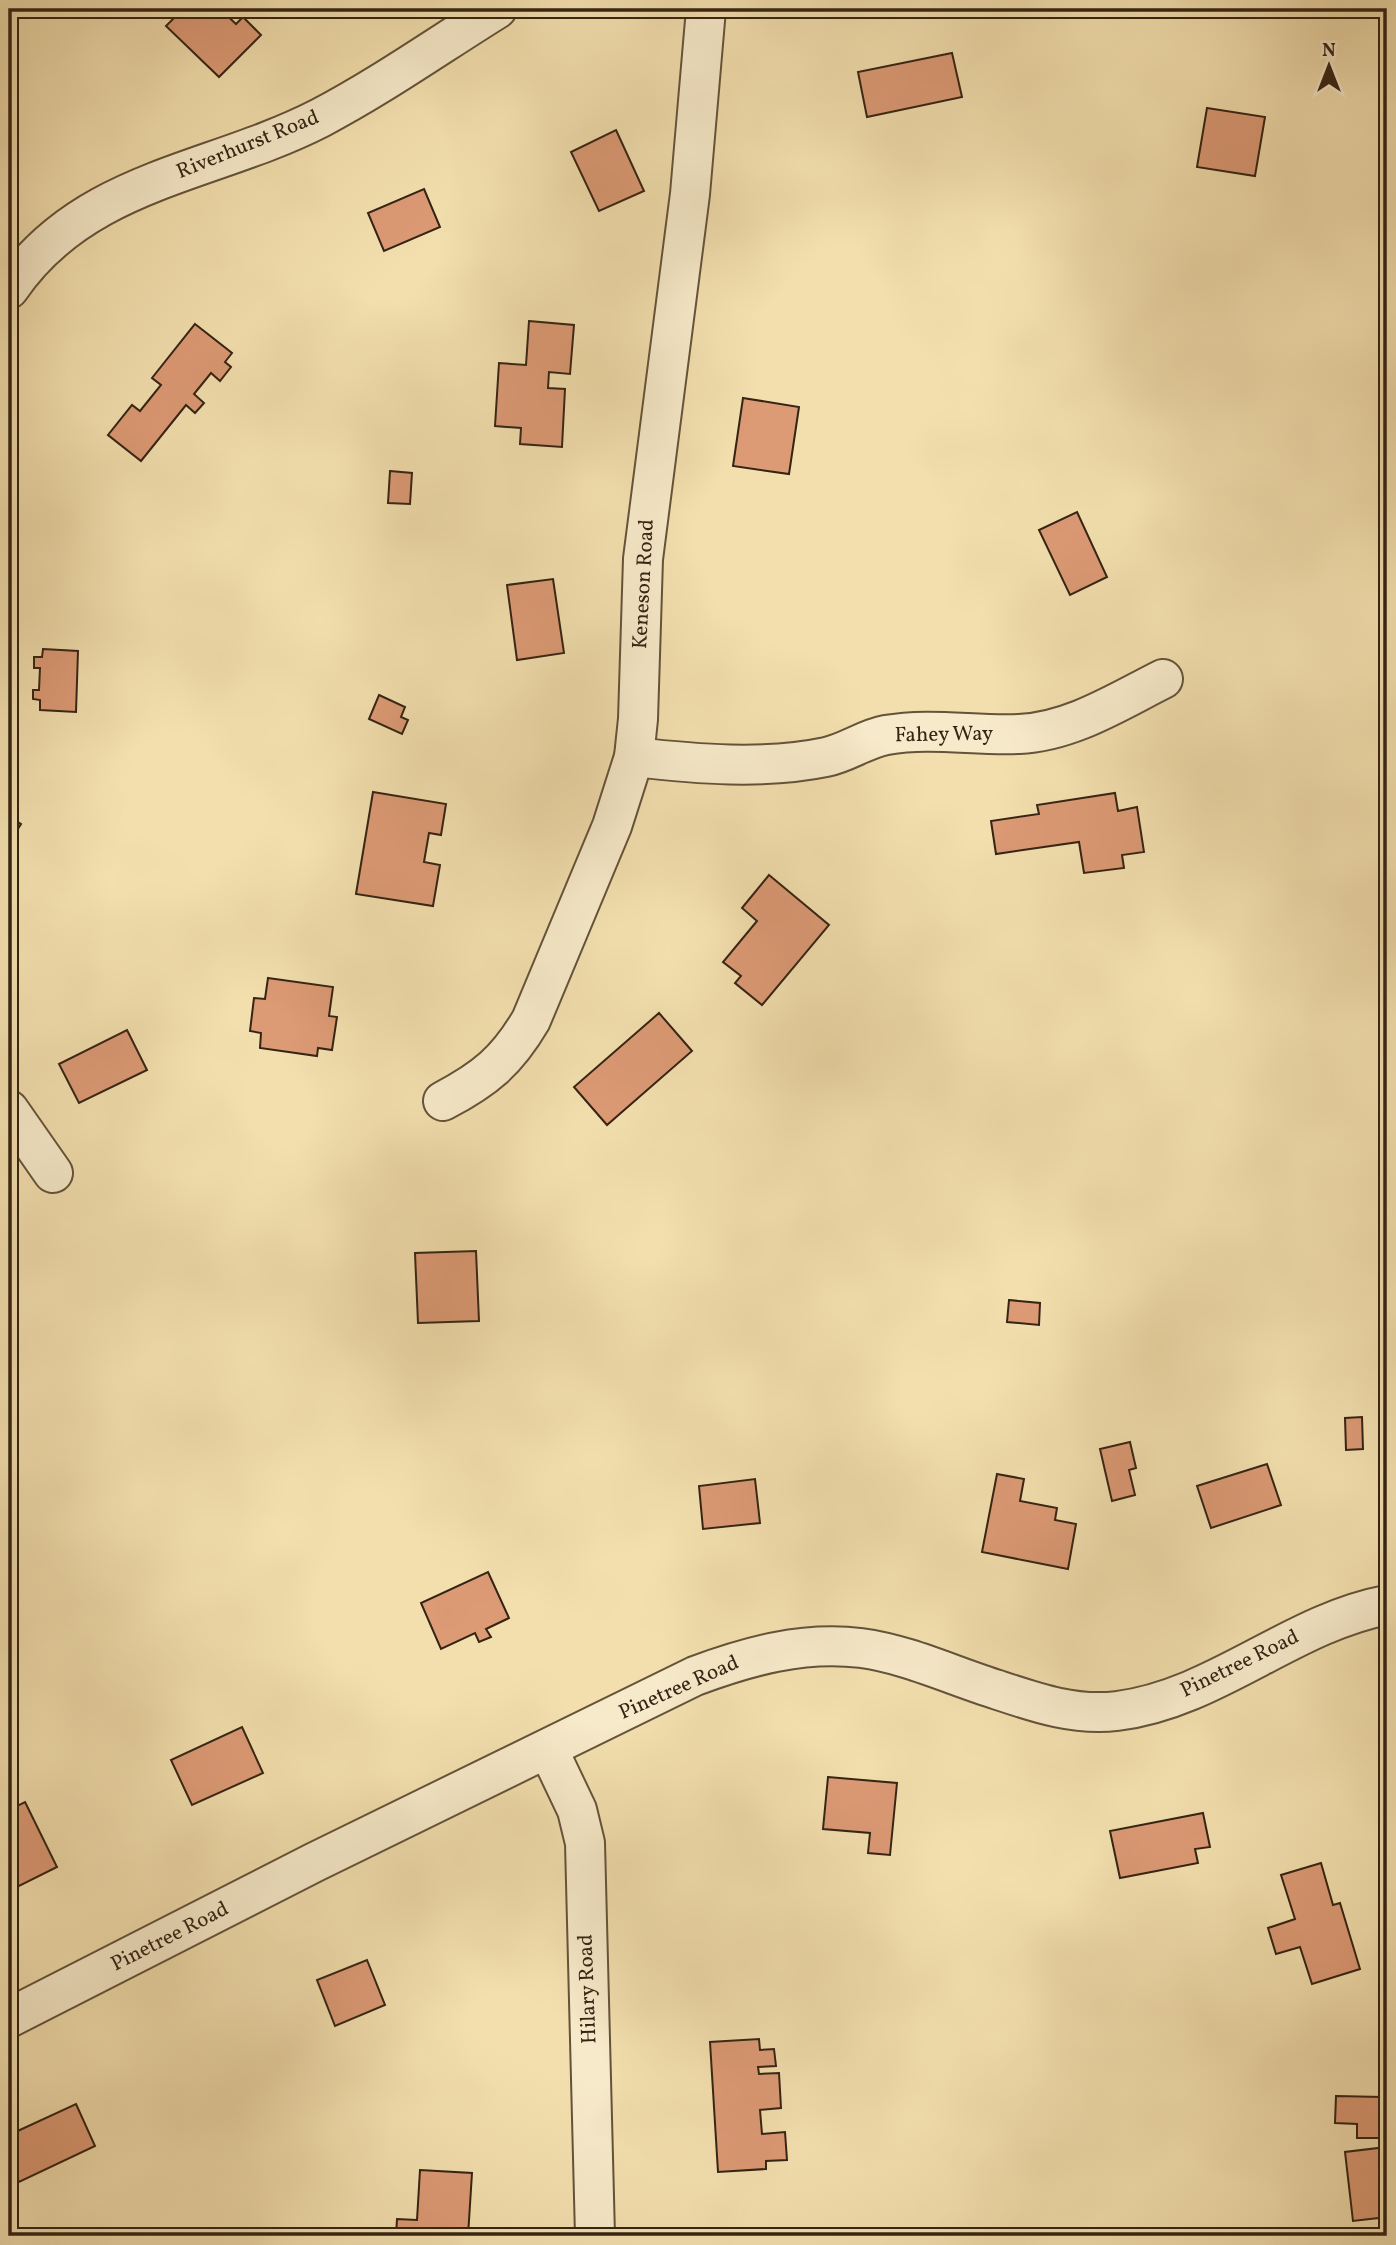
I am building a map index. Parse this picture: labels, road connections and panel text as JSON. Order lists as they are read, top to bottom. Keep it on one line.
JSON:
{"streets":{"street":["Riverhurst Road","Keneson Road","Fahey Way","Pinetree Road","Hilary Road"]},"crossings":[["Keneson Road","Fahey Way"],["Pinetree Road","Hilary Road"]],"north":"top"}
